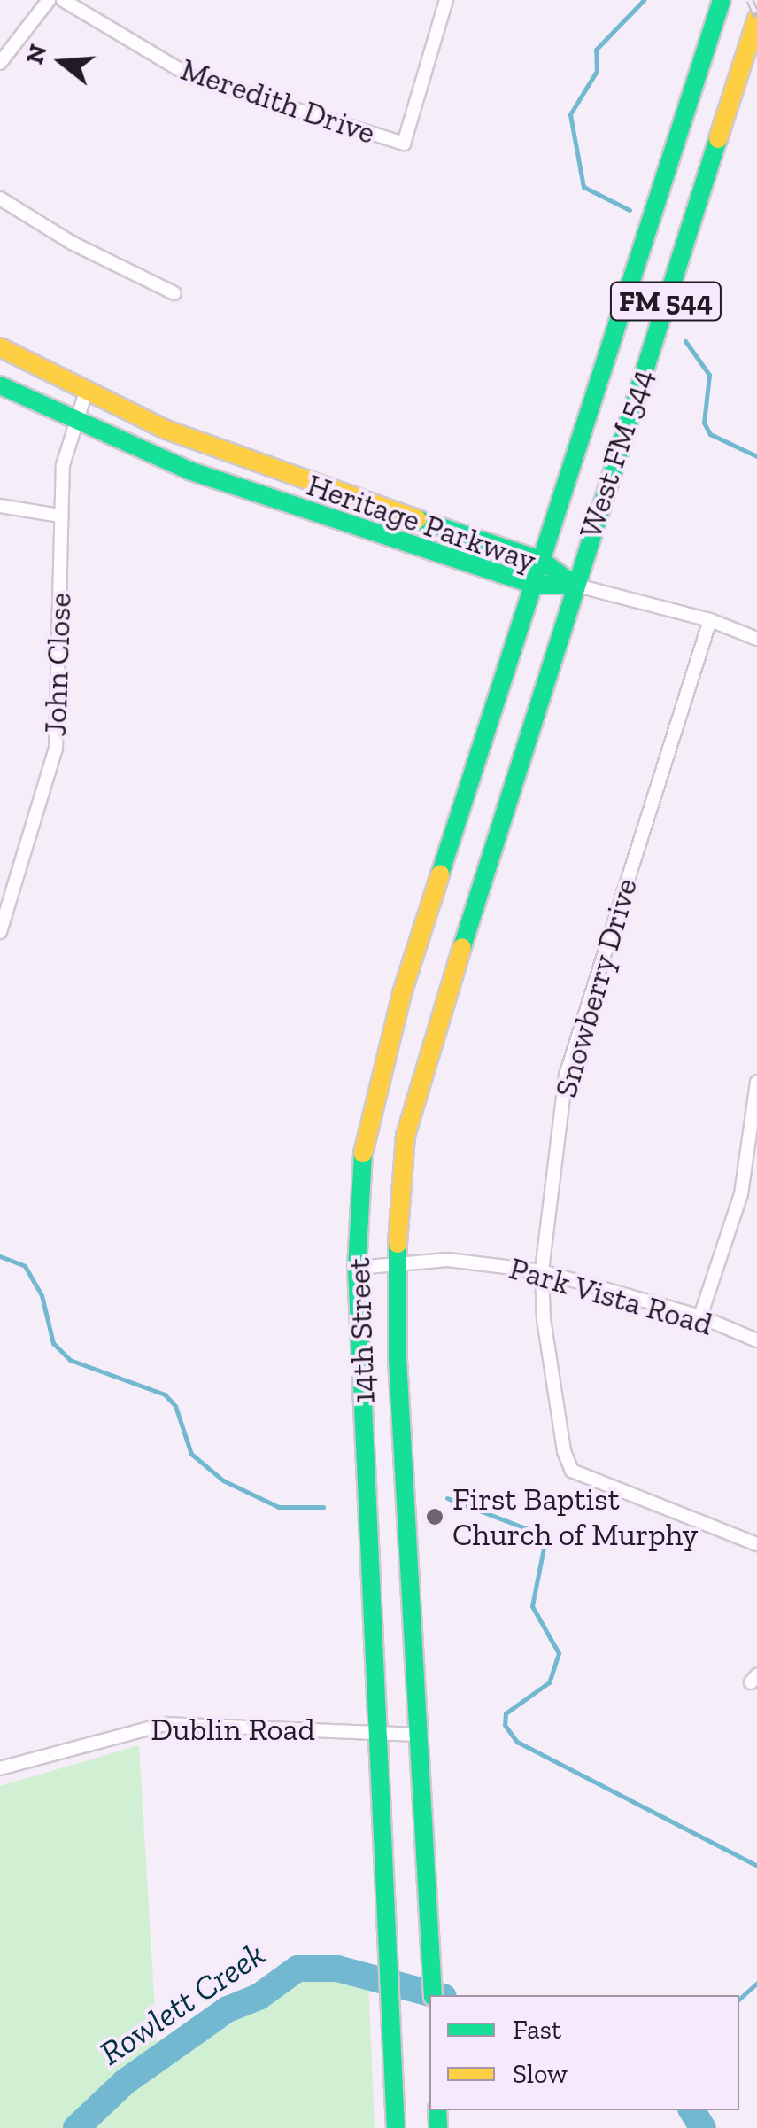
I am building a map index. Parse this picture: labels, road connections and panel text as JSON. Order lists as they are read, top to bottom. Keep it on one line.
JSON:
{"streets":{"main road":["FM 544","West FM 544","Heritage Parkway","14th Street"],"street":["Meredith Drive","John Close","Snowberry Drive","Park Vista Road","Dublin Road"]},"crossings":[["West FM 544","Heritage Parkway"],["West FM 544","14th Street"],["Heritage Parkway","John Close"],["Heritage Parkway","14th Street"],["Snowberry Drive","Park Vista Road"],["Park Vista Road","14th Street"],["14th Street","Dublin Road"]],"water":["Rowlett Creek"],"places":["First Baptist Church of Murphy"],"legend":["Fast","Slow"],"north":"left"}
